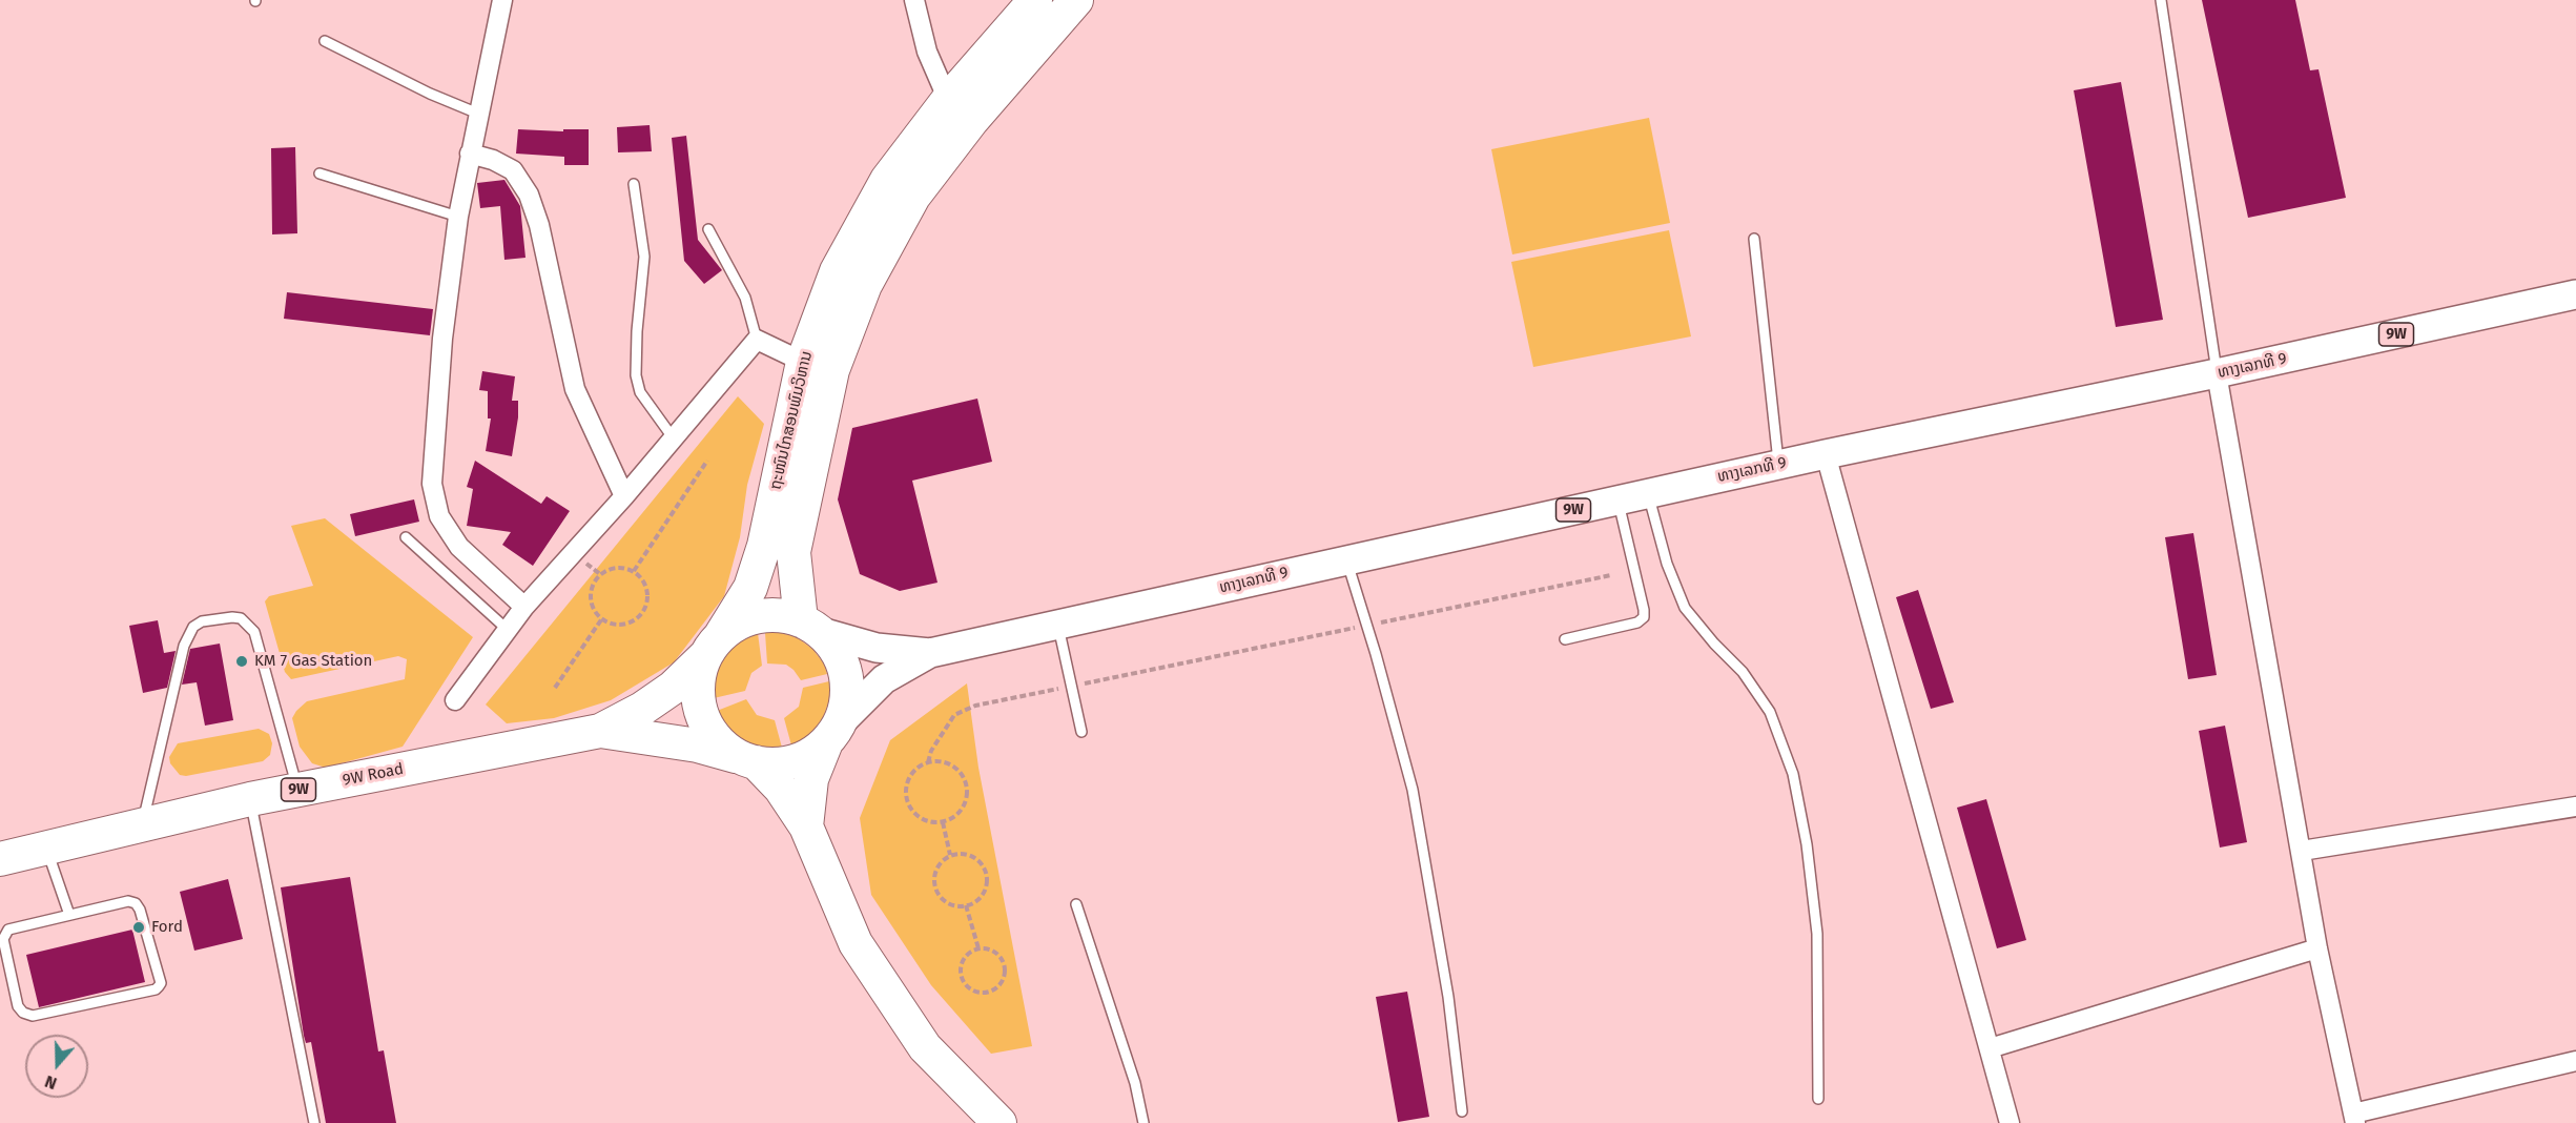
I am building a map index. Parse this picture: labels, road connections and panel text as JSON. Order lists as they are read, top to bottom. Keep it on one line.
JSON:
{"streets":{"highway":["9W","ຖະໜົນໄກສອນພົມວິຫານ","9W Road"],"main road":["ທາງເລກທີ 9"]},"crossings":[["ທາງເລກທີ 9","ຖະໜົນໄກສອນພົມວິຫານ"]],"places":["KM 7 Gas Station","Ford"],"north":"bottom"}
